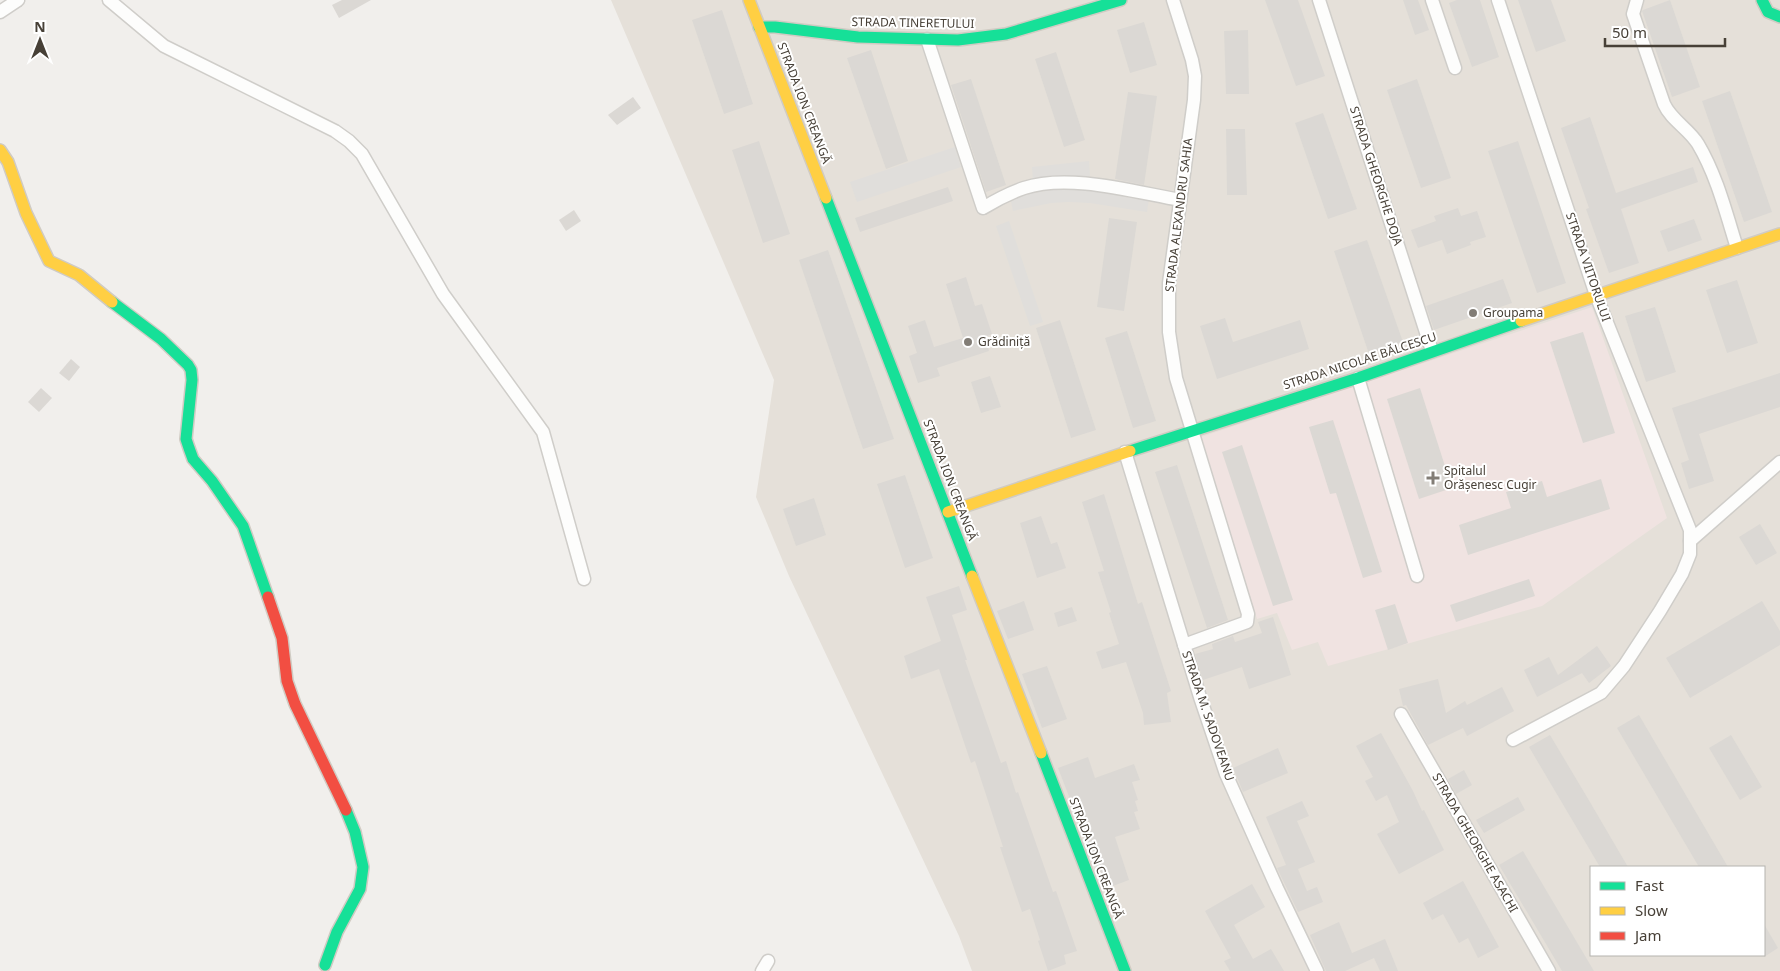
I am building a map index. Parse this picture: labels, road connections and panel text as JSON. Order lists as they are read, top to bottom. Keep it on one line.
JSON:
{"streets":{"street":["STRADA TINERETULUI","STRADA ION CREANGĂ","STRADA GHEORGHE DOJA","STRADA ALEXANDRU SAHIA","STRADA VIITORULUI","STRADA NICOLAE BĂLCESCU","STRADA M. SADOVEANU","STRADA GHEORGHE ASACHI"]},"crossings":[["STRADA TINERETULUI","STRADA ION CREANGĂ"],["STRADA ION CREANGĂ","STRADA NICOLAE BĂLCESCU"],["STRADA GHEORGHE DOJA","STRADA NICOLAE BĂLCESCU"],["STRADA ALEXANDRU SAHIA","STRADA NICOLAE BĂLCESCU"],["STRADA ALEXANDRU SAHIA","STRADA M. SADOVEANU"],["STRADA VIITORULUI","STRADA NICOLAE BĂLCESCU"],["STRADA NICOLAE BĂLCESCU","STRADA M. SADOVEANU"]],"places":{"other":["Groupama","Grădiniță"],"health":["Spitalul Orășenesc Cugir"]},"legend":["Fast","Slow","Jam"],"scale_bar":"50 m","north":"top"}
